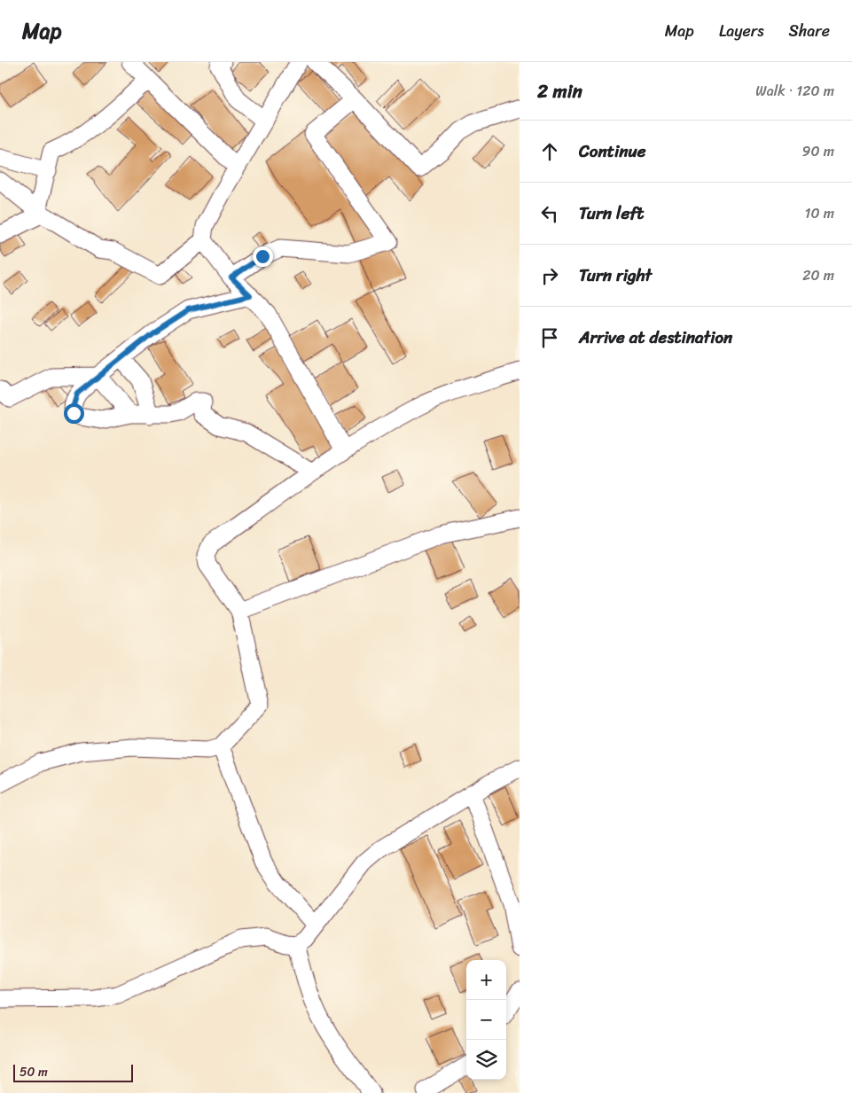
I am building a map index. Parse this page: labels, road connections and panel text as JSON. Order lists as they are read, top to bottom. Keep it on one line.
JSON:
{"scale_bar":"50 m","page":{"header":"Map","nav":["Map","Layers","Share"],"heading":["2 min","Walk · 120 m"],"list":[["Continue","90 m"],["Turn left","10 m"],["Turn right","20 m"],"Arrive at destination"],"map_buttons":["+","−"],"scale":"50 m"}}
